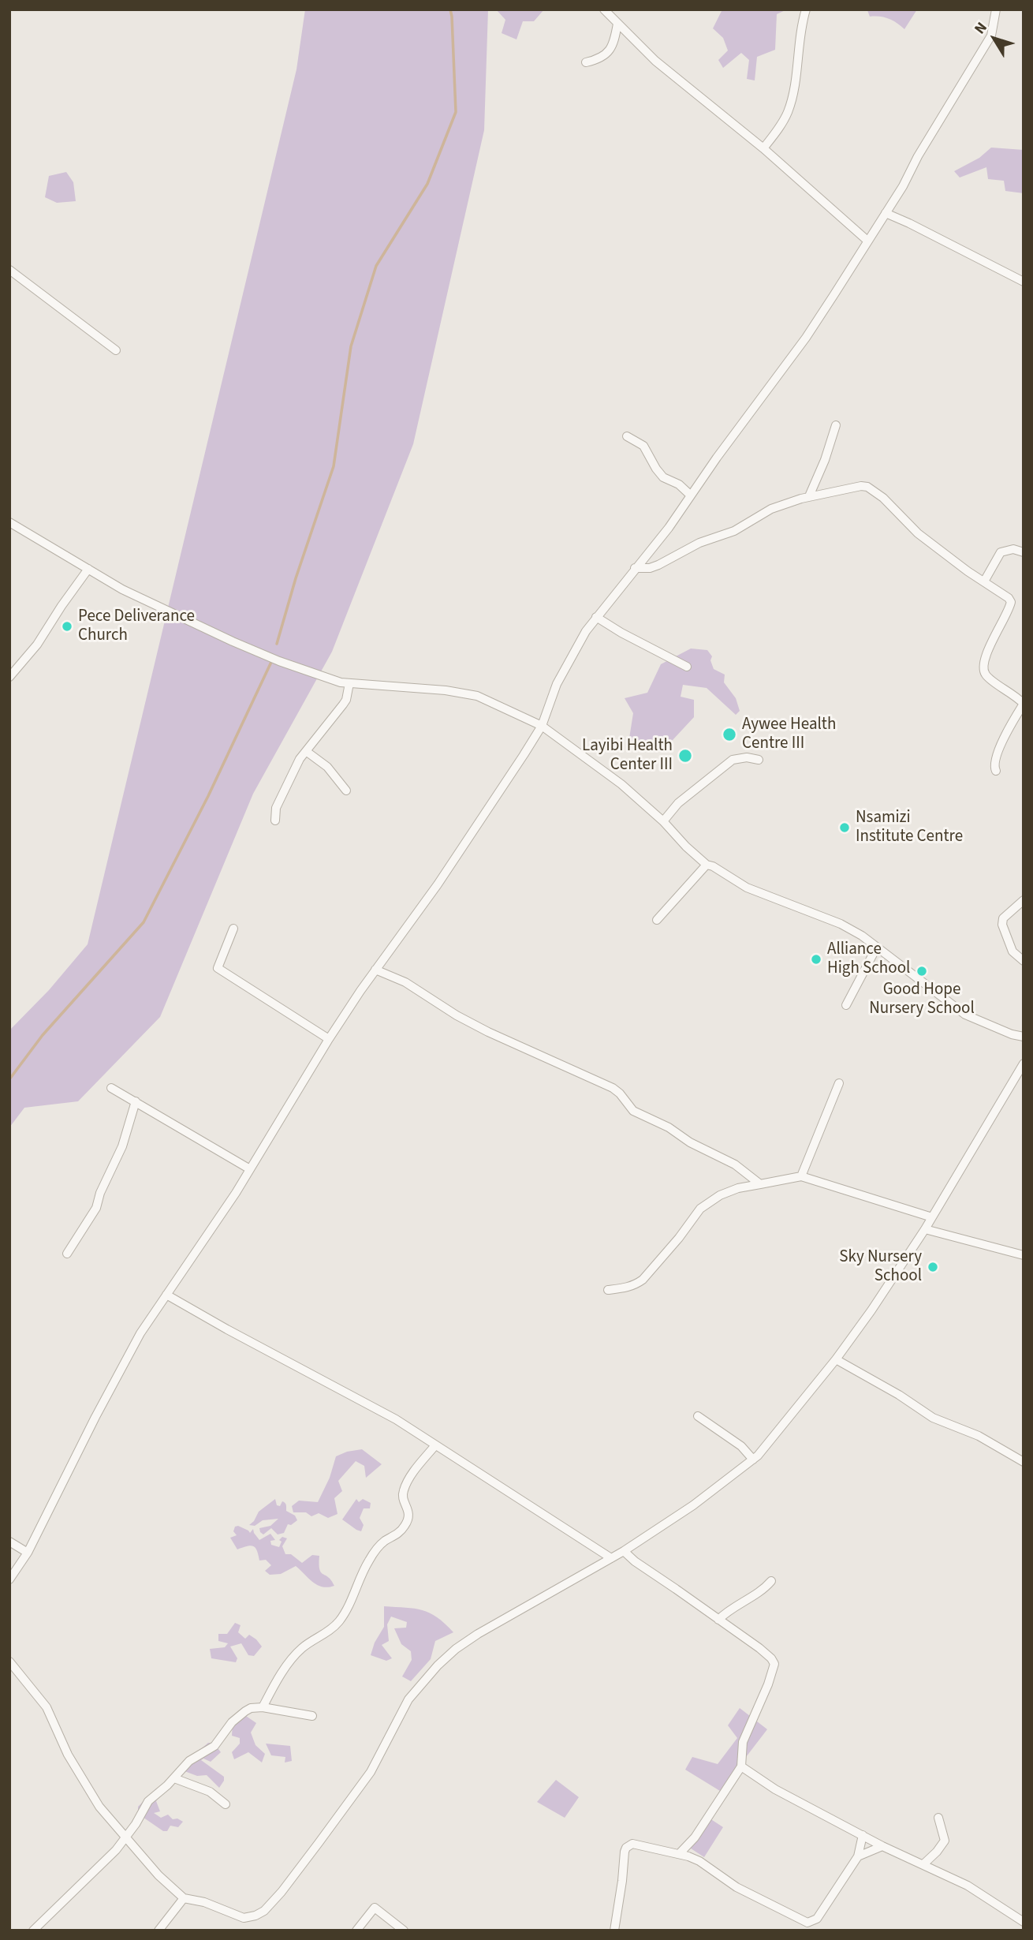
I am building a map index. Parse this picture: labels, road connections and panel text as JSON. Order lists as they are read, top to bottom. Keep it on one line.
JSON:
{"places":["Pece Deliverance Church","Aywee Health Centre III","Layibi Health Center III","Nsamizi Institute Centre","Alliance High School","Good Hope Nursery School","Sky Nursery School"],"north":"top left"}
